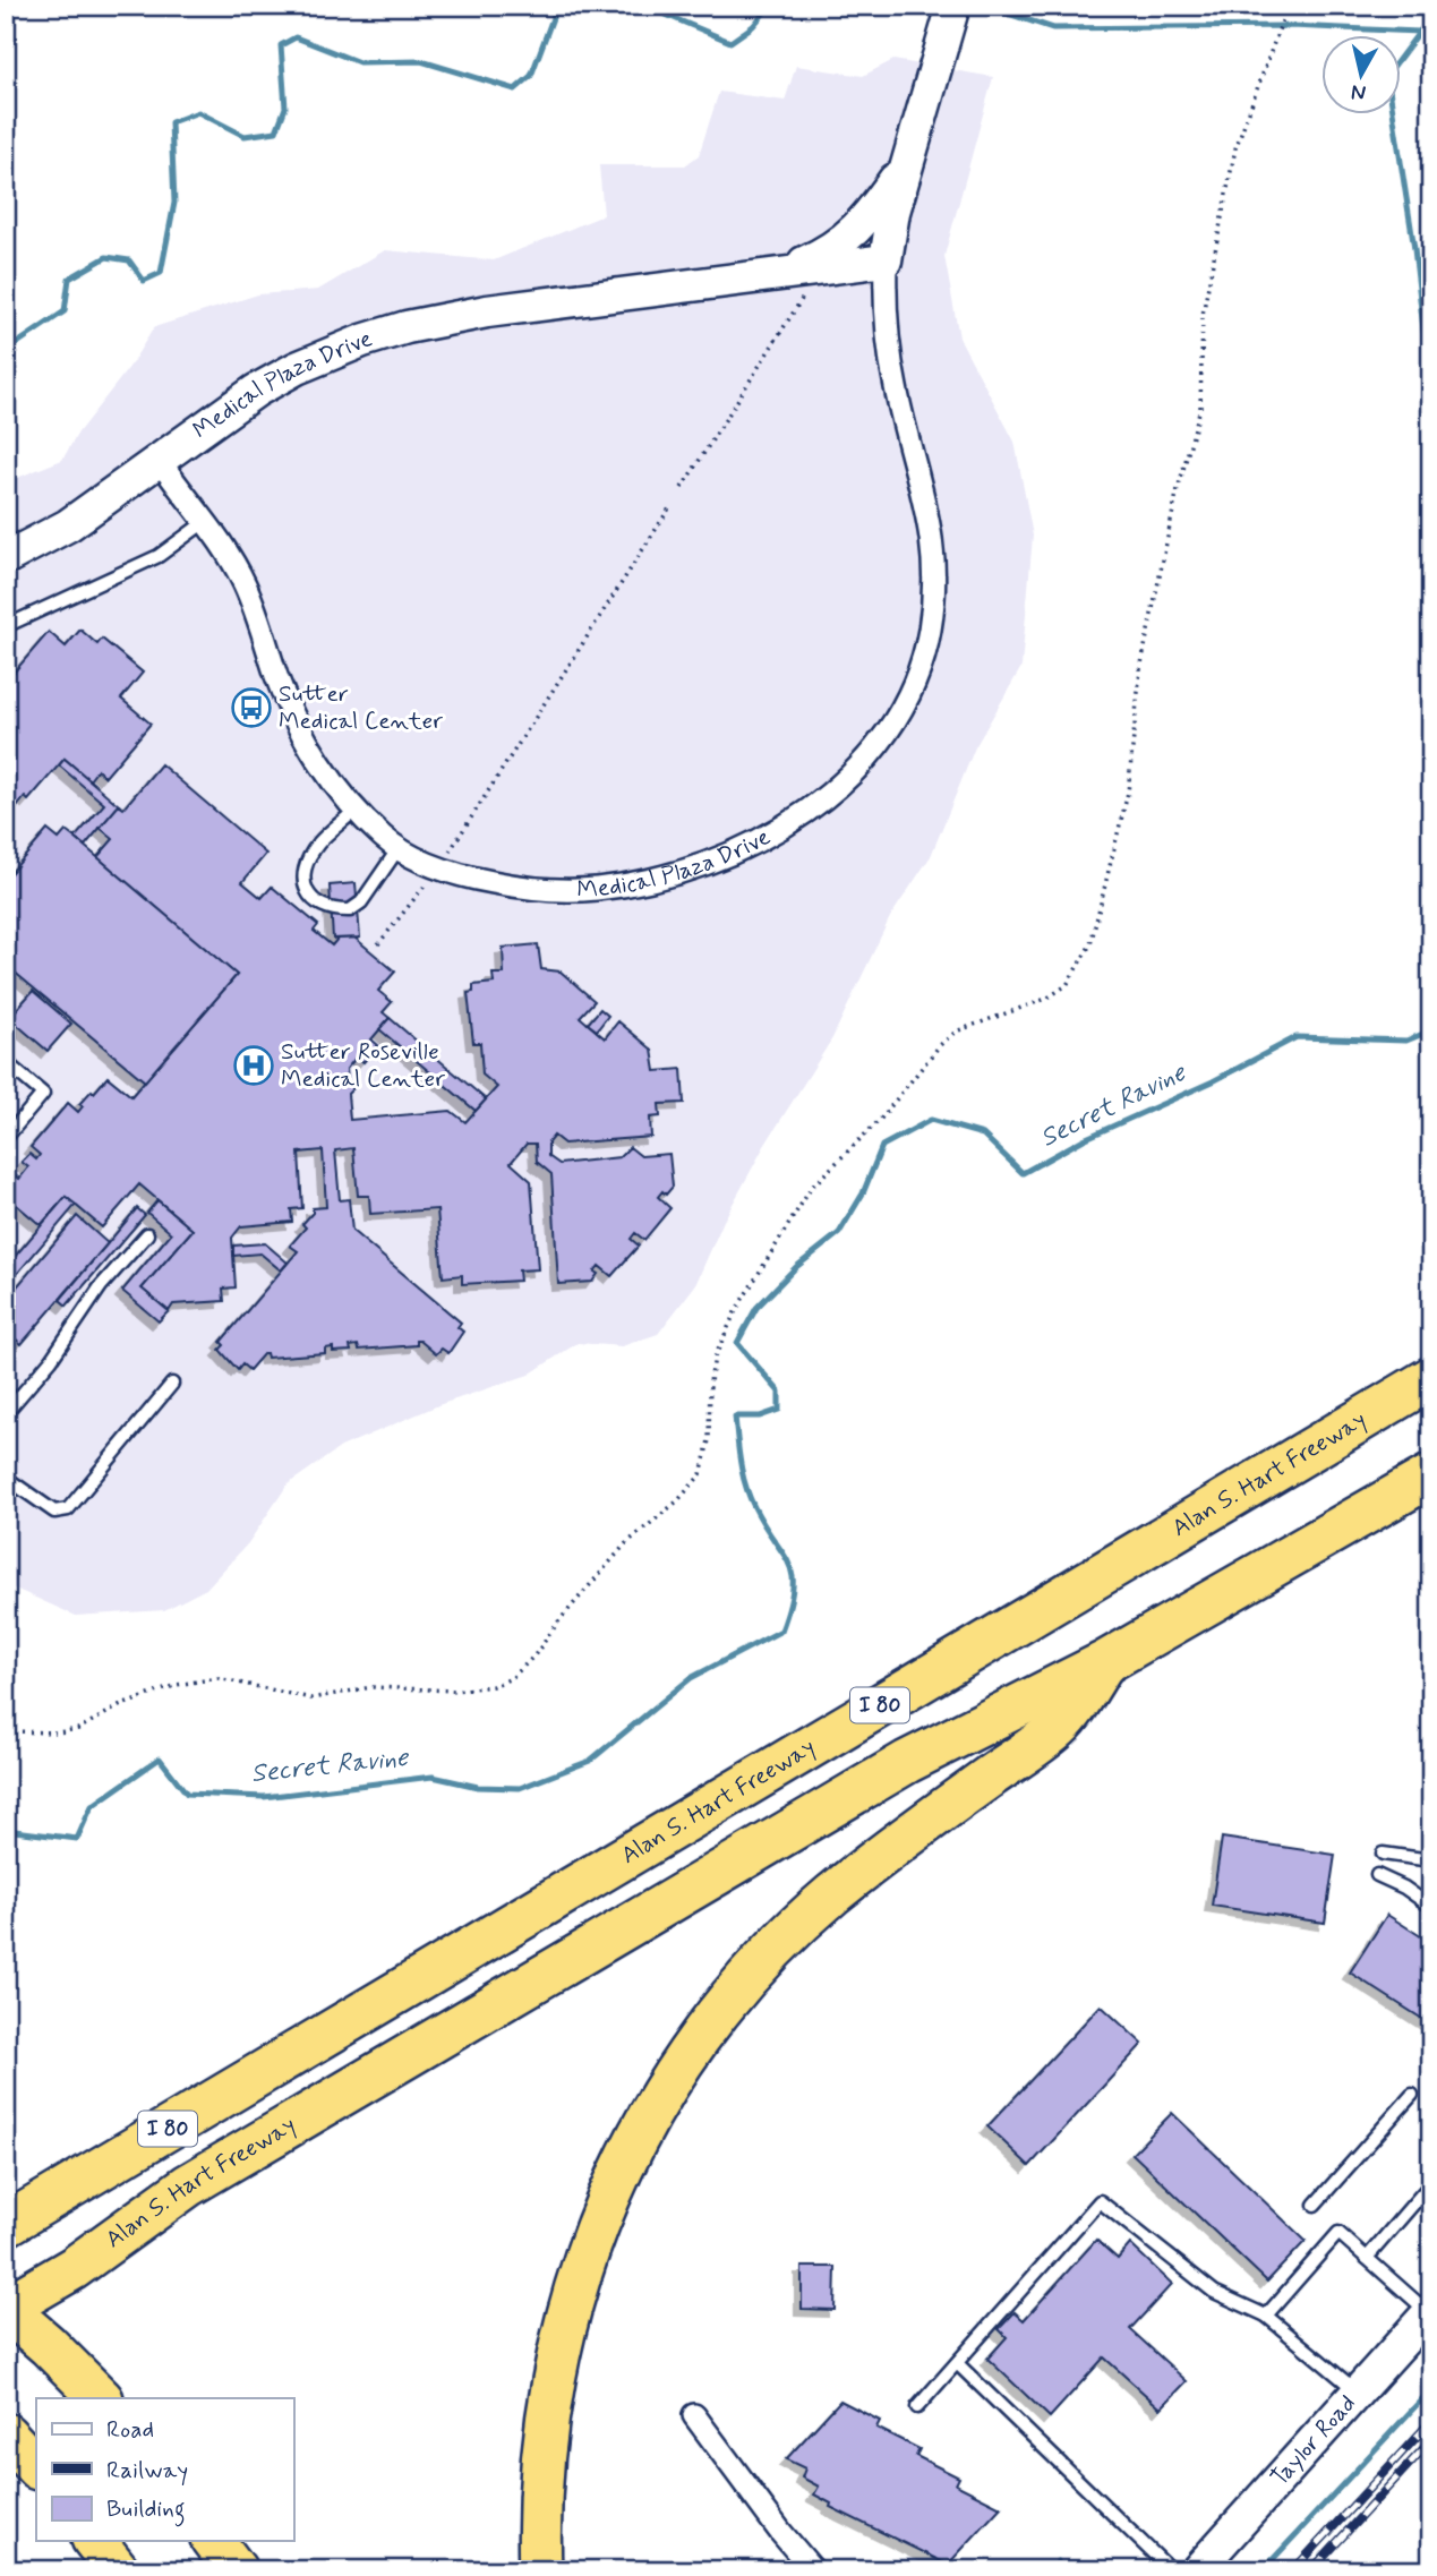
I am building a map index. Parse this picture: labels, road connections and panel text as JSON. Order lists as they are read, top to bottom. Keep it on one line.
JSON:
{"streets":{"highway":["Alan S. Hart Freeway","I 80"],"street":["Medical Plaza Drive","Taylor Road"]},"water":["Secret Ravine"],"places":{"bus stop":["Sutter Medical Center"],"hospital":["Sutter Roseville Medical Center"]},"legend":["Road","Railway","Building"],"north":"bottom"}
